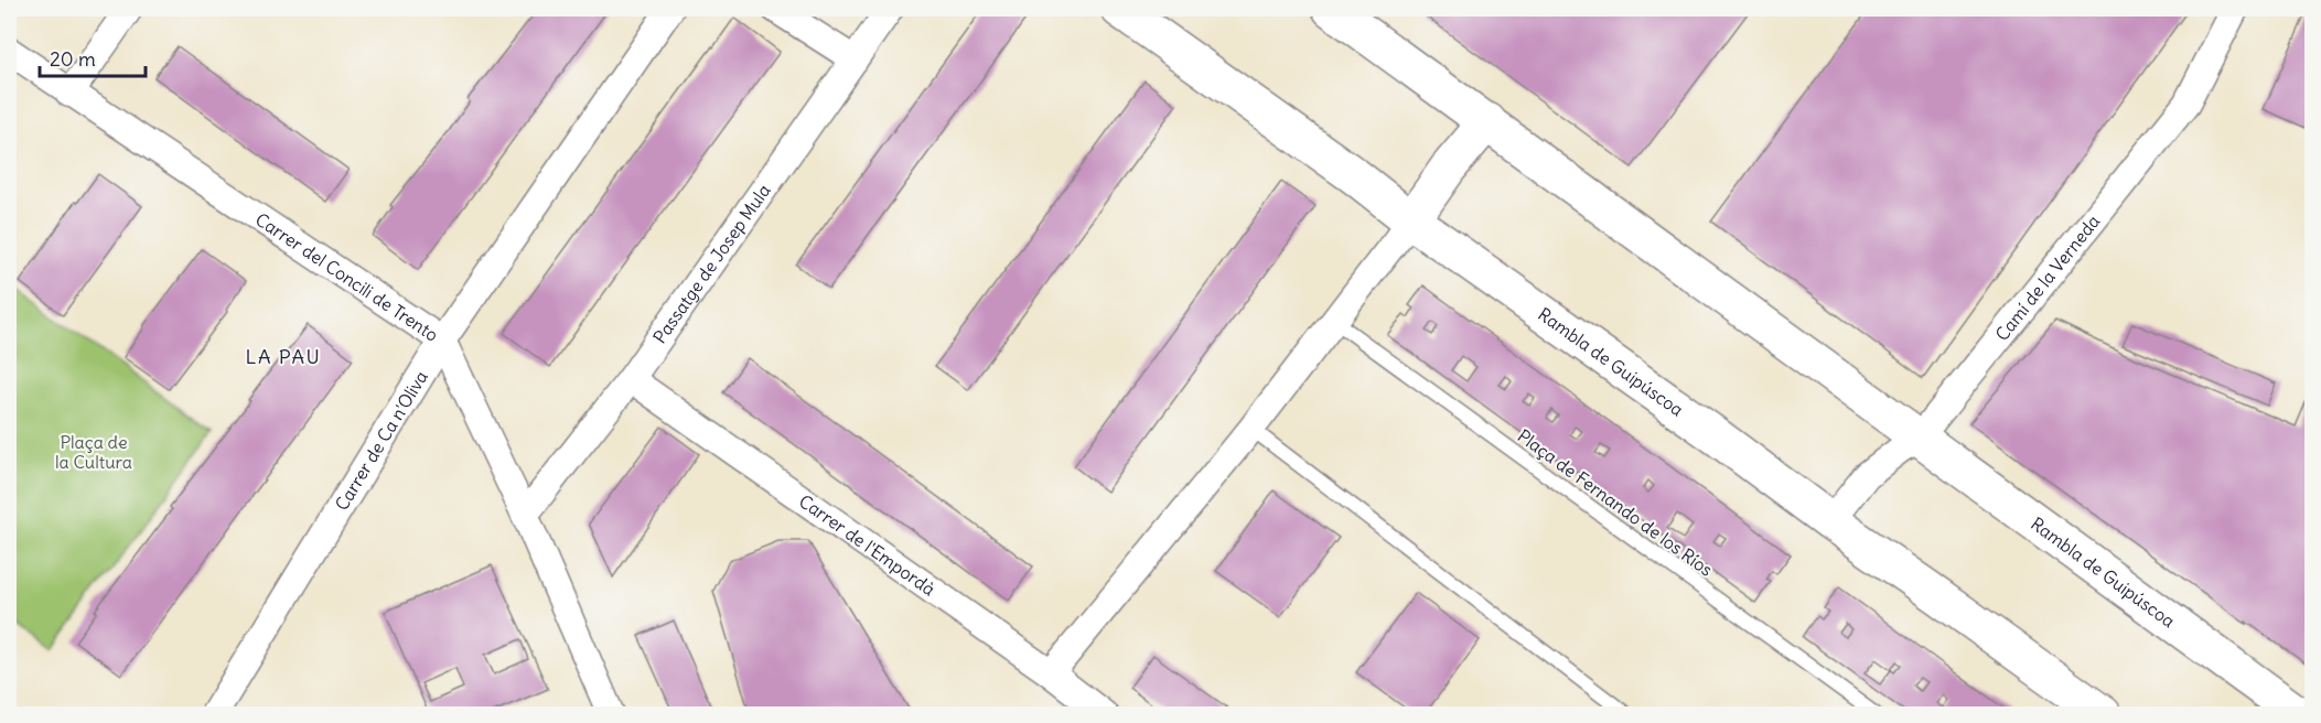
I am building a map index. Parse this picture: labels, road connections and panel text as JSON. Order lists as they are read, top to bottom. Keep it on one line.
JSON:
{"streets":{"street":["Passatge de Josep Mula","Carrer del Concili de Trento","Camí de la Verneda","Rambla de Guipúscoa","Carrer de Ca n'Oliva","Carrer de l'Empordà"],"lane":["Plaça de Fernando de los Ríos"]},"crossings":[["Passatge de Josep Mula","Carrer del Concili de Trento"],["Passatge de Josep Mula","Carrer de l'Empordà"],["Carrer del Concili de Trento","Carrer de Ca n'Oliva"],["Camí de la Verneda","Rambla de Guipúscoa"]],"districts":["LA PAU"],"parks":["Plaça de la Cultura"],"scale_bar":"20 m"}
